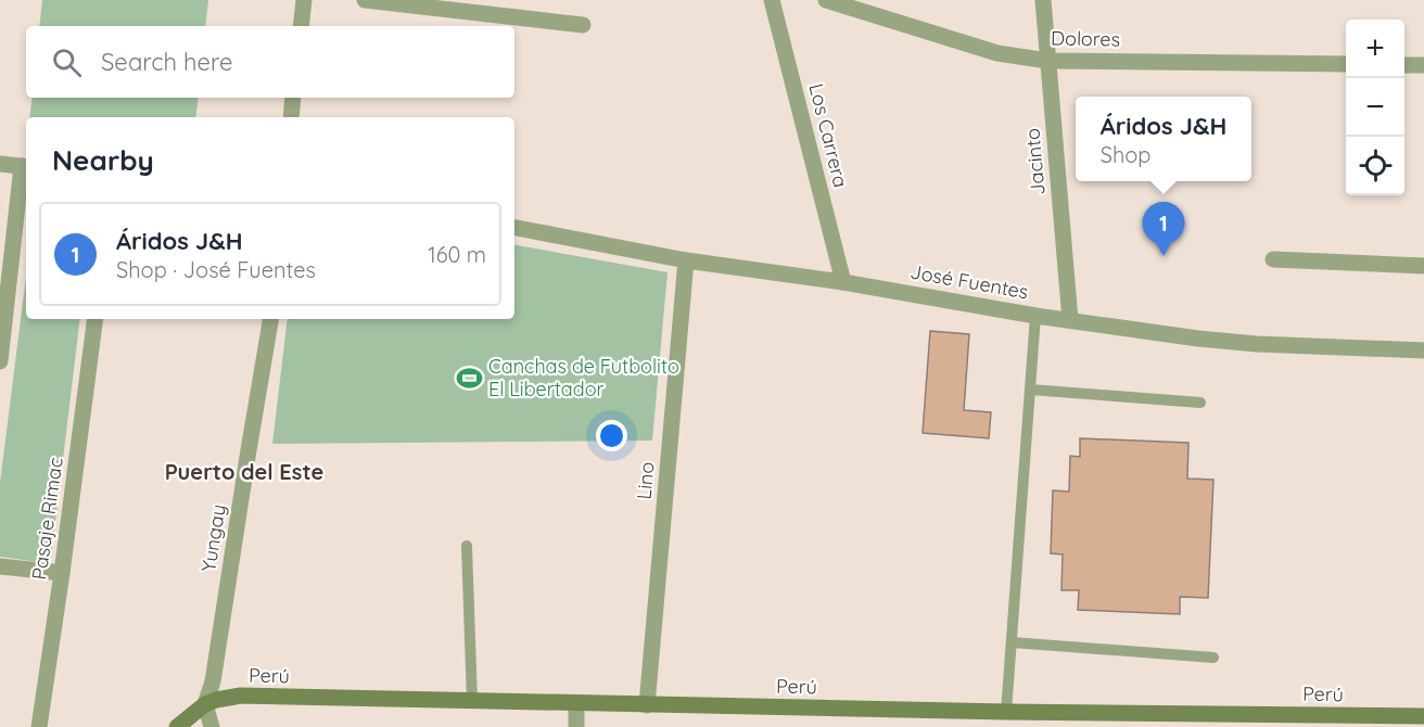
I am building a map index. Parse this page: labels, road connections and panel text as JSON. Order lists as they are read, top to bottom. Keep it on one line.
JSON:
{"streets":{"street":["Dolores","Los Carrera","Jacinto","José Fuentes","Lino","Pasaje Rimac","Yungay","Perú"]},"crossings":[["Dolores","Jacinto"],["Los Carrera","José Fuentes"],["Jacinto","José Fuentes"],["José Fuentes","Lino"],["Lino","Perú"],["Yungay","Perú"]],"districts":["Puerto del Este"],"places":{"sports":["Canchas de Futbolito El Libertador"]},"page":{"map_buttons":["+","−"],"search":"Search here","popup":["Áridos J&H","Shop"],"heading":"Nearby","pins":"1","list":[{"mark":"1","name":"Áridos J&H","note":"Shop · José Fuentes","value":"160 m"}]}}
